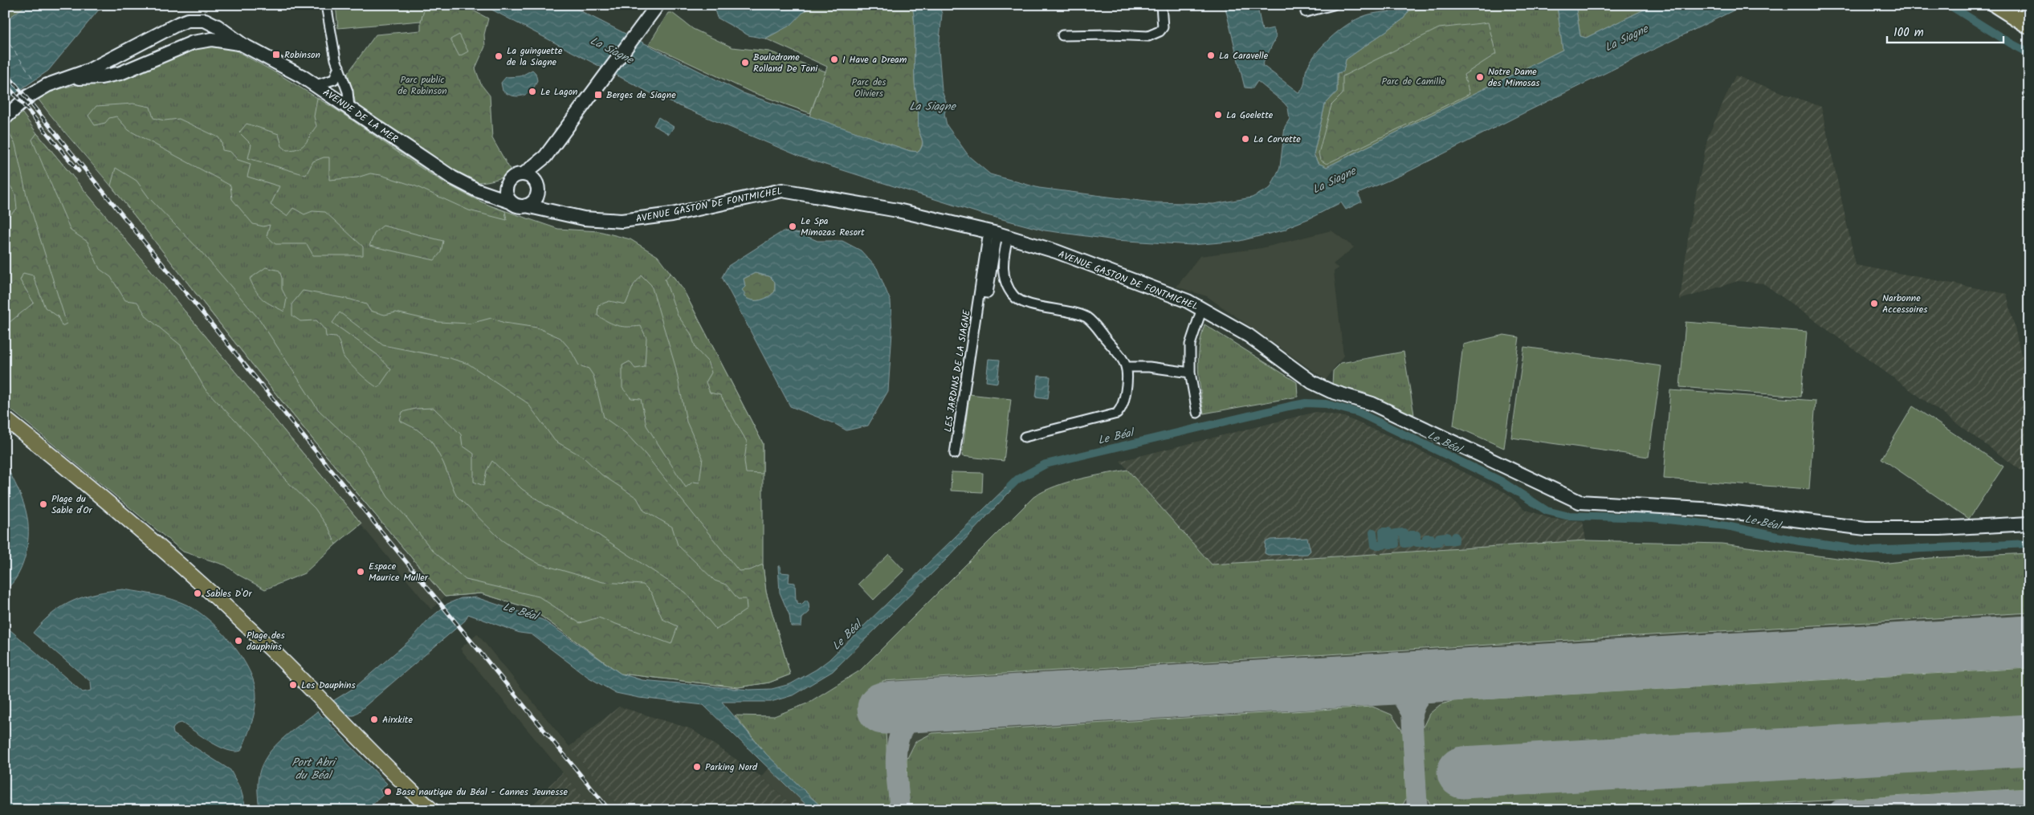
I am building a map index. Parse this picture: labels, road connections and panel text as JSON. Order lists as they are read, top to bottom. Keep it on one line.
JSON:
{"streets":{"main road":["AVENUE DE LA MER","AVENUE GASTON DE FONTMICHEL"],"street":["LES JARDINS DE LA SIAGNE"]},"crossings":[["AVENUE DE LA MER","AVENUE GASTON DE FONTMICHEL"],["AVENUE GASTON DE FONTMICHEL","LES JARDINS DE LA SIAGNE"]],"water":["La Siagne","Le Béal","Port Abri du Béal"],"parks":["Parc public de Robinson","Parc de Camille","Parc des Oliviers"],"places":{"transit":["Robinson","Berges de Siagne"],"other":["La Caravelle","La guinguette de la Siagne","I Have a Dream","Boulodrome Rolland De Toni","Notre Dame des Mimosas","Le Lagon","La Goelette","La Corvette","Le Spa Mimozas Resort","Narbonne Accessoires","Plage du Sable d'Or","Espace Maurice Muller","Sables D'Or","Plage des dauphins","Les Dauphins","Airxkite","Parking Nord","Base nautique du Béal - Cannes Jeunesse"]},"scale_bar":"100 m"}
